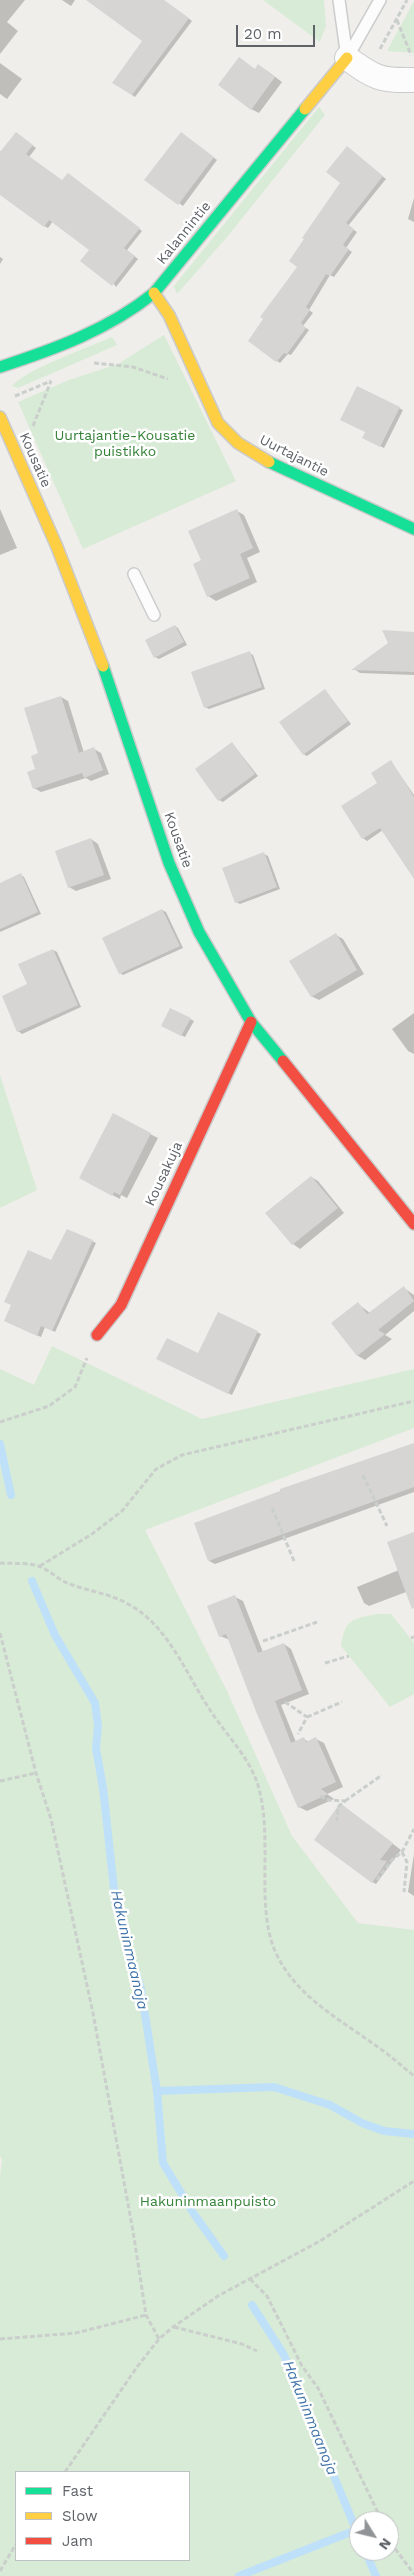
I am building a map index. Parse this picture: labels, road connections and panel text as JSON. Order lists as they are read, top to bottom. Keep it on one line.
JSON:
{"streets":{"street":["Kalannintie","Uurtajantie","Kousatie","Kousakuja"]},"crossings":[["Kalannintie","Uurtajantie"],["Kousatie","Kousakuja"]],"water":["Hakuninmaanoja"],"parks":["Uurtajantie-Kousatie puistikko","Hakuninmaanpuisto"],"legend":["Fast","Slow","Jam"],"scale_bar":"20 m","north":"bottom right"}
